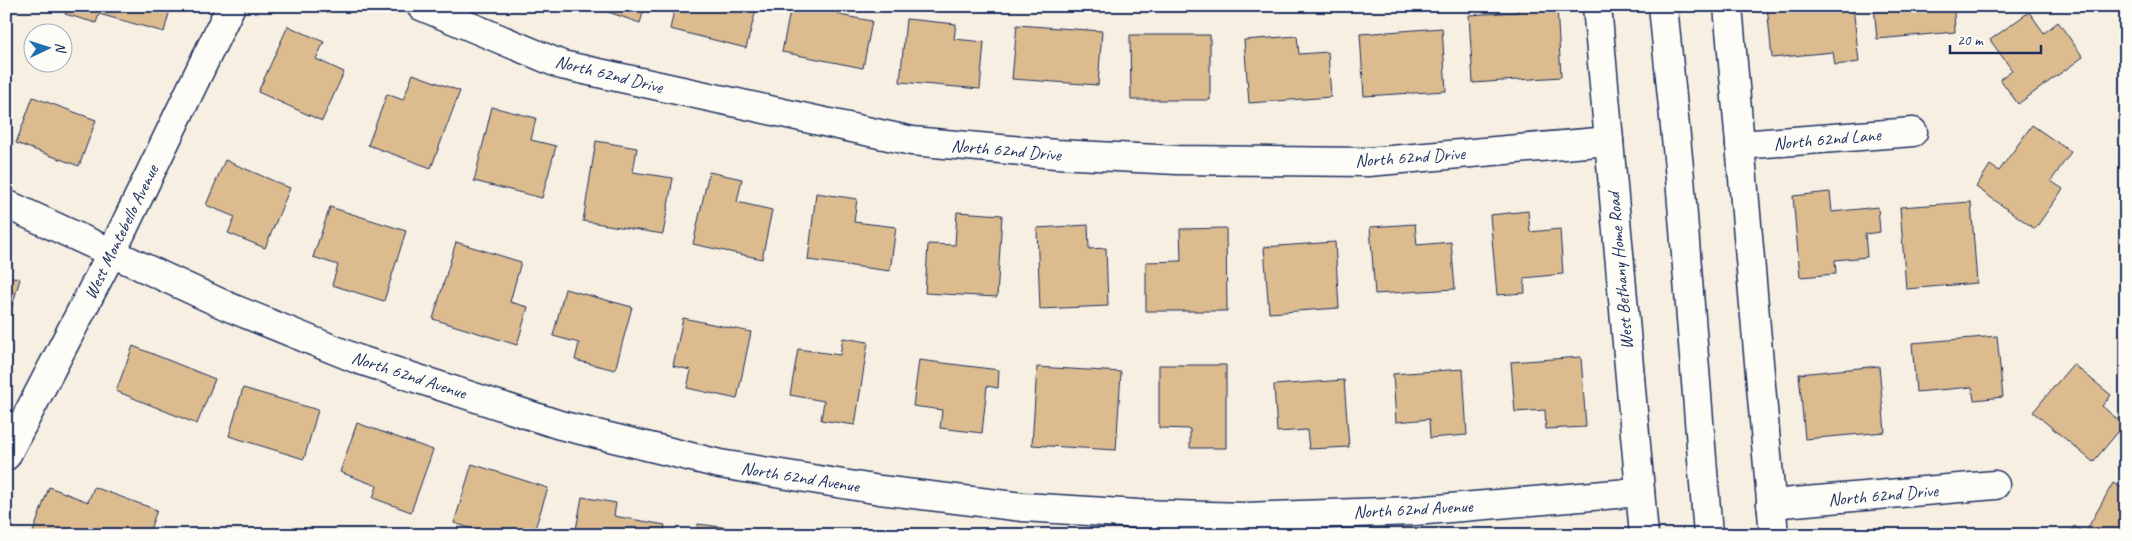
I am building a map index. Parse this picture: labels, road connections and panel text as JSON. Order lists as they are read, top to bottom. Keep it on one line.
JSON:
{"streets":{"street":["North 62nd Drive","North 62nd Lane","West Montebello Avenue","West Bethany Home Road","North 62nd Avenue"]},"crossings":[["North 62nd Drive","West Bethany Home Road"],["West Montebello Avenue","North 62nd Avenue"],["West Bethany Home Road","North 62nd Avenue"]],"scale_bar":"20 m","north":"right"}
